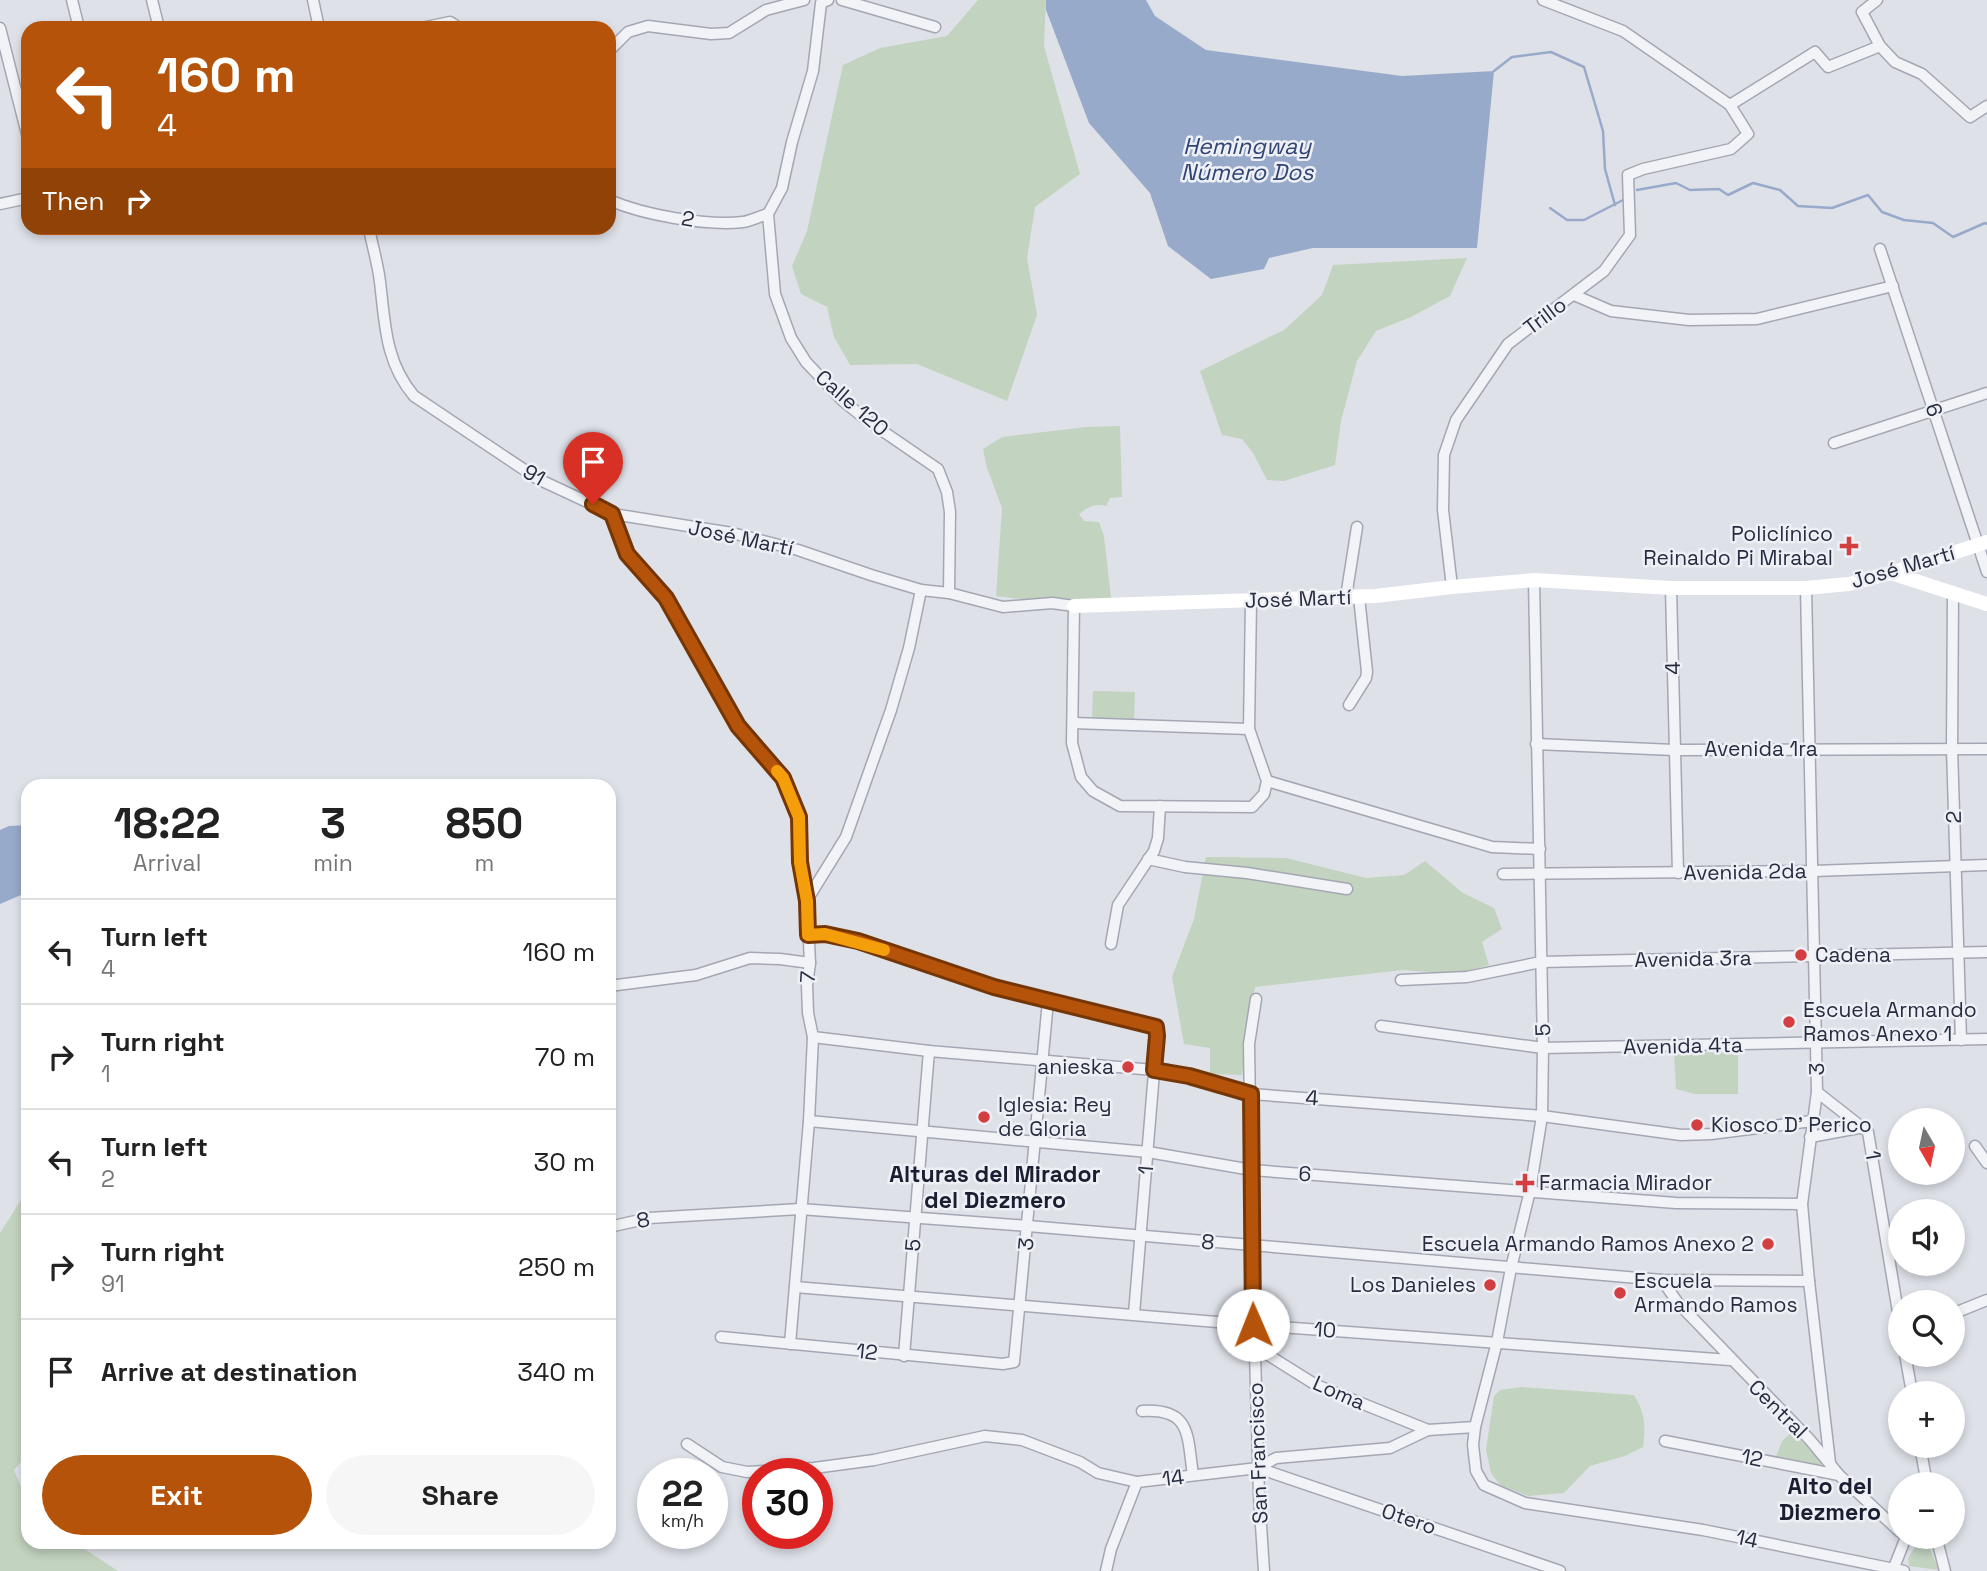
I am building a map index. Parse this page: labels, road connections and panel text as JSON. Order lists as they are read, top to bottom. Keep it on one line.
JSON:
{"streets":{"street":["2","Trillo","Calle 120","6","91","José Martí","4","Avenida 1ra","Avenida 2da","Avenida 3ra","7","5","Avenida 4ta","3","1","8","10","12","Loma","Central","San Francisco","14","Otero"]},"crossings":[["2","Calle 120"],["2","Avenida 1ra"],["2","Avenida 2da"],["2","Avenida 3ra"],["2","Avenida 4ta"],["Trillo","José Martí"],["Calle 120","José Martí"],["6","José Martí"],["6","7"],["6","5"],["6","3"],["6","1"],["6","San Francisco"],["91","José Martí"],["José Martí","4"],["José Martí","5"],["José Martí","3"],["4","Avenida 1ra"],["4","Avenida 2da"],["4","7"],["4","5"],["4","3"],["4","1"],["4","San Francisco"],["Avenida 1ra","5"],["Avenida 1ra","3"],["Avenida 2da","5"],["Avenida 2da","3"],["Avenida 3ra","5"],["Avenida 3ra","3"],["7","8"],["7","10"],["7","12"],["5","Avenida 4ta"],["5","8"],["5","10"],["5","12"],["5","14"],["Avenida 4ta","3"],["3","1"],["3","8"],["3","10"],["3","12"],["3","Central"],["1","8"],["1","10"],["8","Central"],["8","San Francisco"],["10","Central"],["10","San Francisco"],["12","Central"],["Loma","San Francisco"],["Loma","14"],["San Francisco","14"],["San Francisco","Otero"],["14","Otero"]],"districts":["Alturas del Mirador del Diezmero","Alto del Diezmero"],"water":["Hemingway Número Dos"],"places":{"health":["Policlínico Reinaldo Pi Mirabal","Farmacia Mirador"],"other":["Cadena","Escuela Armando Ramos Anexo 1","anieska","Iglesia: Rey de Gloria","Kiosco D' Perico","Escuela Armando Ramos Anexo 2","Los Danieles","Escuela Armando Ramos"]},"north":"bottom","page":{"turn":["160 m","4"],"then":"Then","eta":["18:22","Arrival","3","min","850","m"],"list":[{"name":"Turn left","note":"4","value":"160 m"},{"name":"Turn right","note":"1","value":"70 m"},{"name":"Turn left","note":"2","value":"30 m"},{"name":"Turn right","note":"91","value":"250 m"},{"name":"Arrive at destination","value":"340 m"}],"map_buttons":["+","−"],"buttons":["Exit","Share"],"speed":"22 km/h","limit":"30"}}
